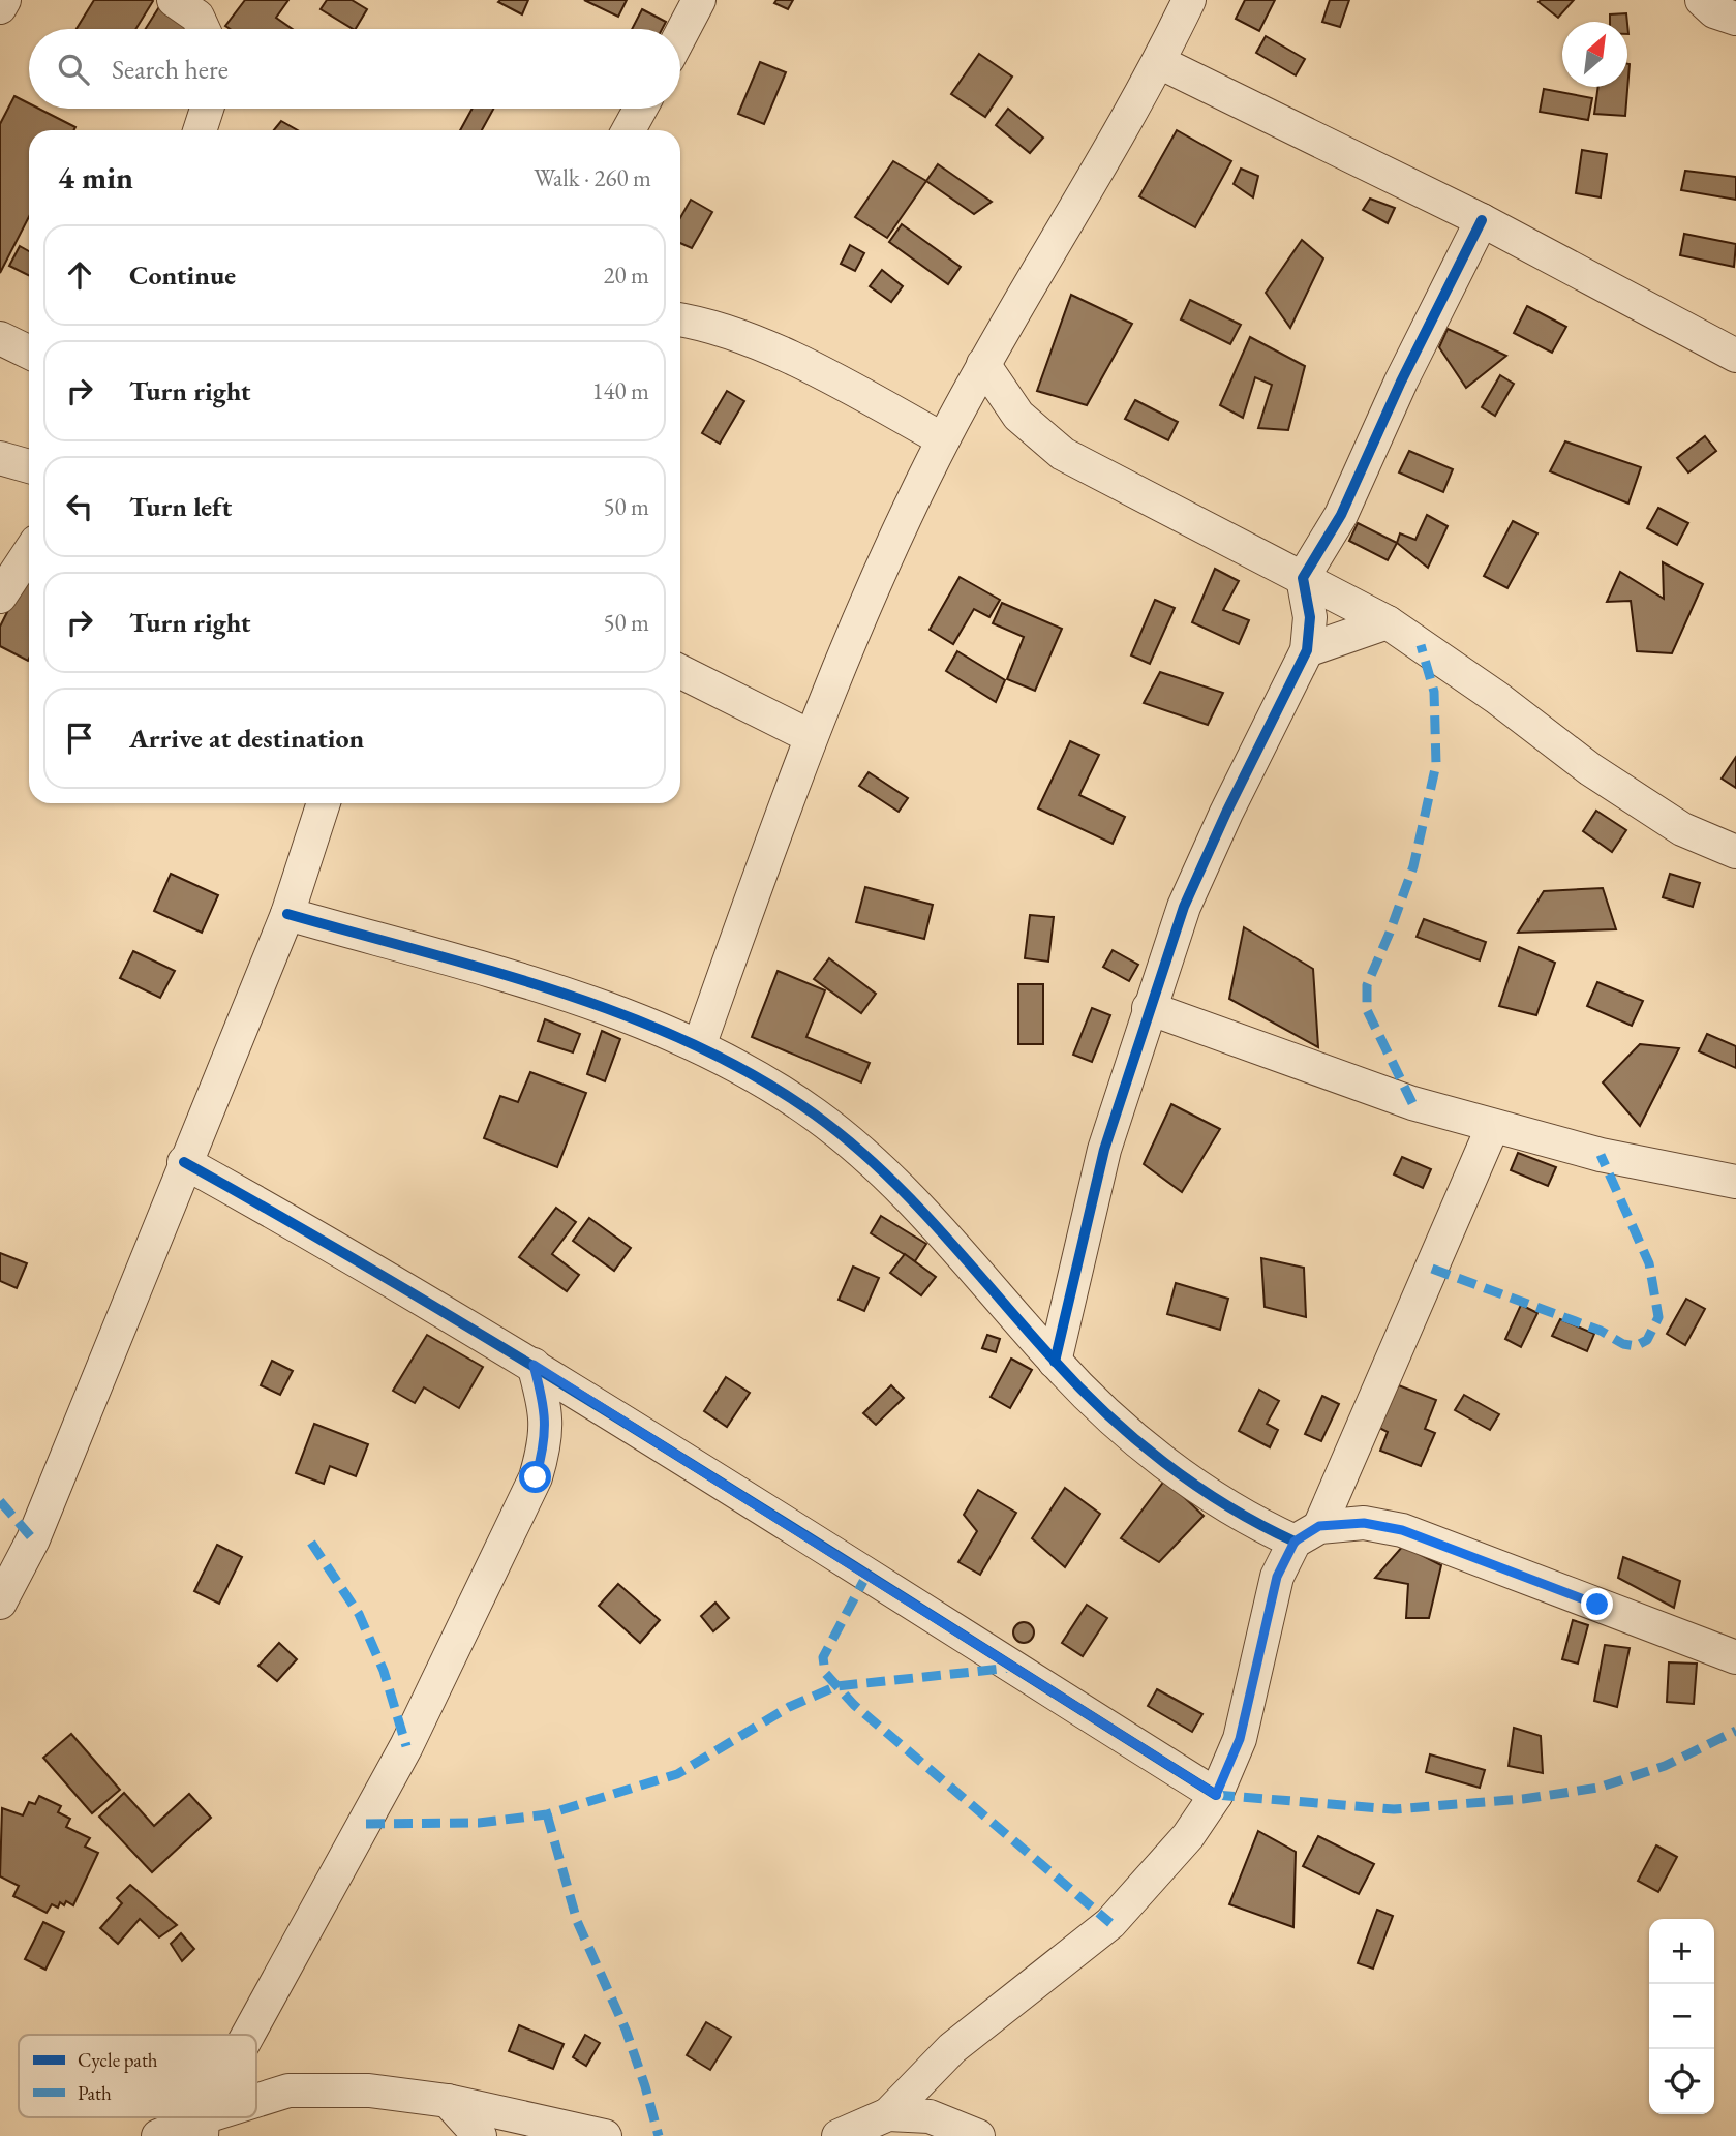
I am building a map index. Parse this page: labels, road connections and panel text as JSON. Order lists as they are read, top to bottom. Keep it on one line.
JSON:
{"legend":["Cycle path","Path"],"north":"top right","page":{"search":"Search here","heading":["4 min","Walk · 260 m"],"list":[["Continue","20 m"],["Turn right","140 m"],["Turn left","50 m"],["Turn right","50 m"],"Arrive at destination"],"map_buttons":["+","−"]}}
